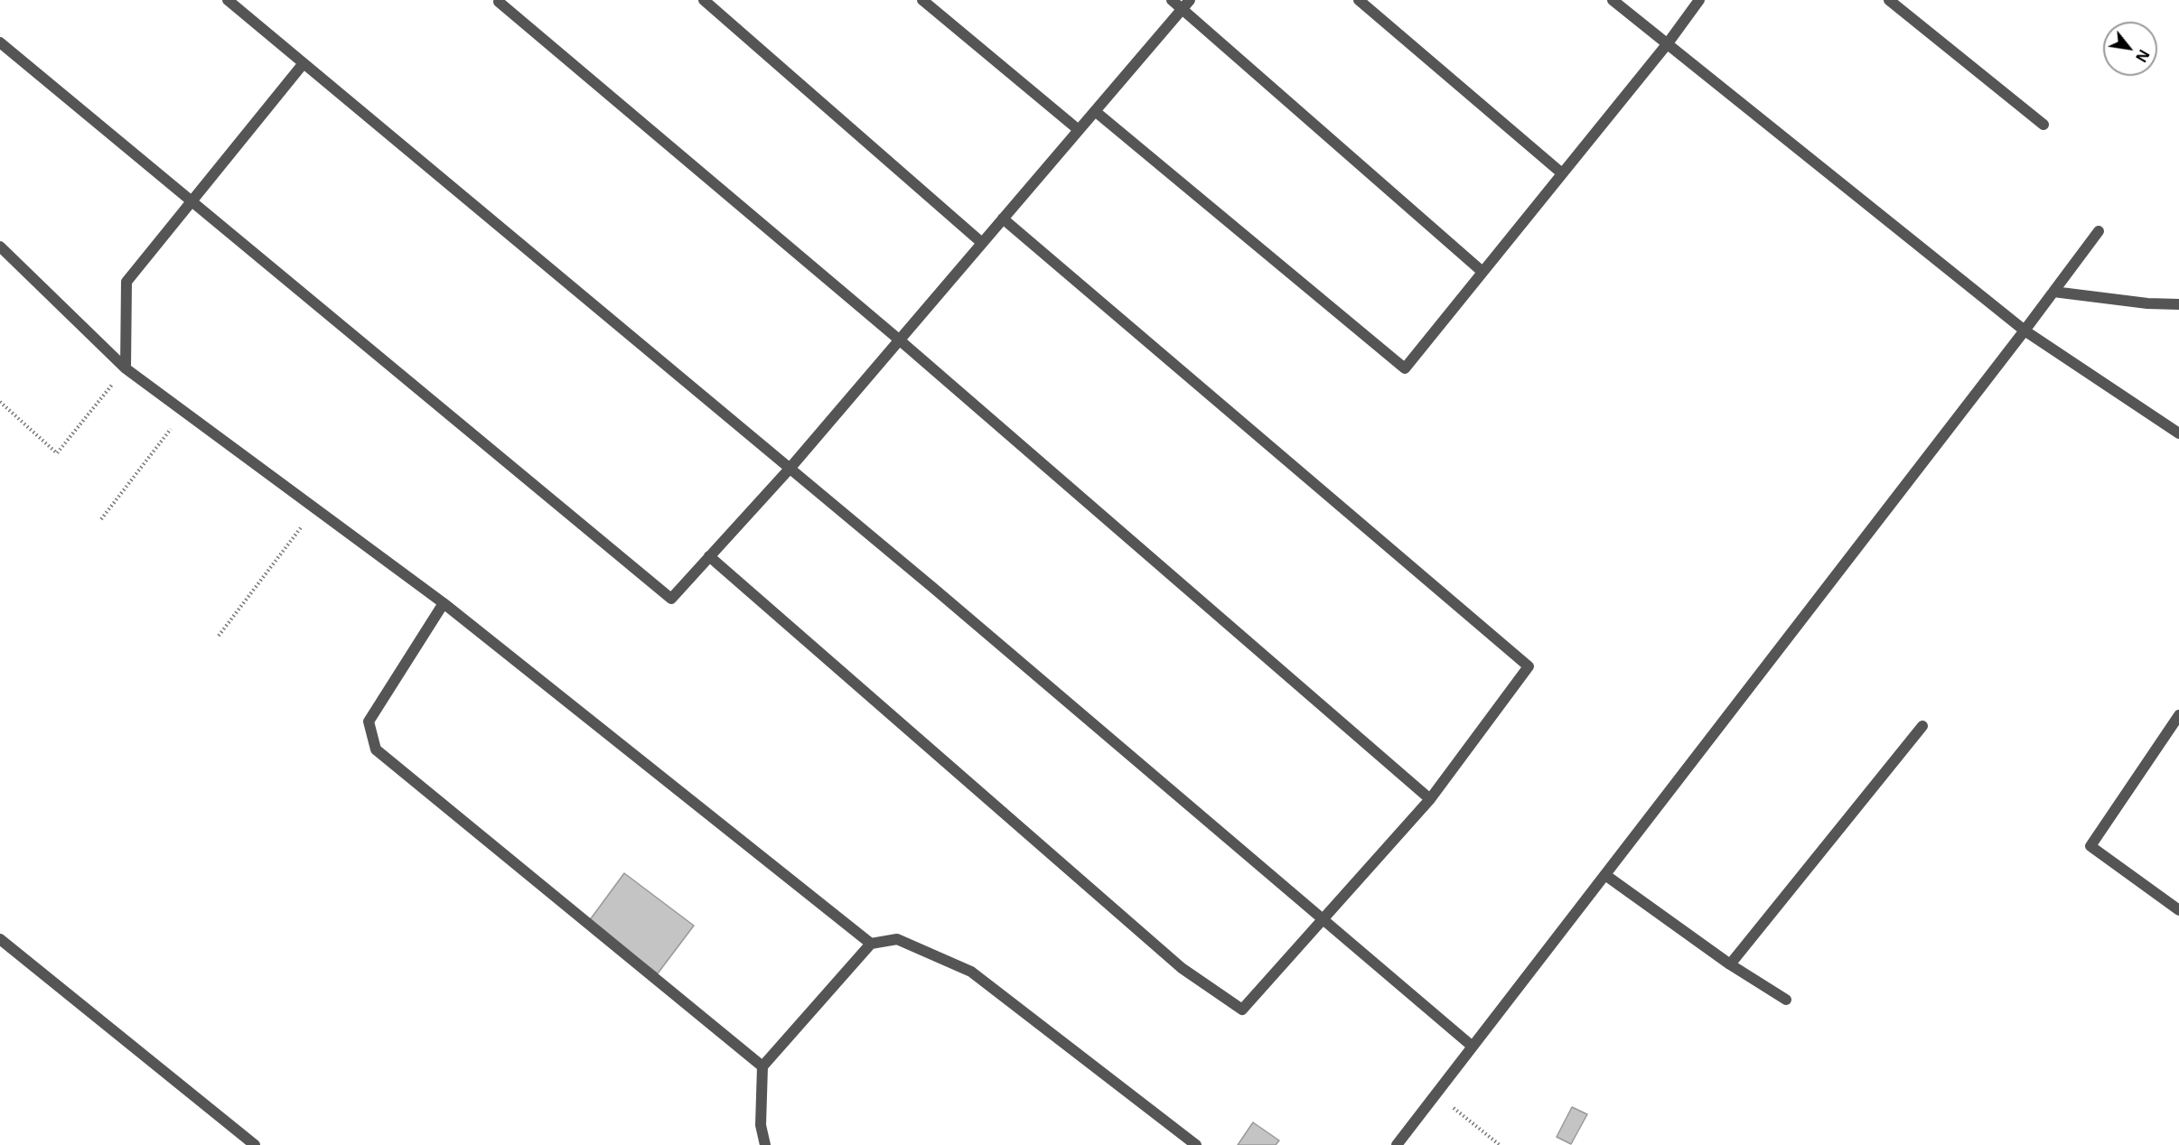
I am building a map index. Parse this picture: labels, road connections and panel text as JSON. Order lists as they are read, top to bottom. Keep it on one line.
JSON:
{"north":"bottom right"}
